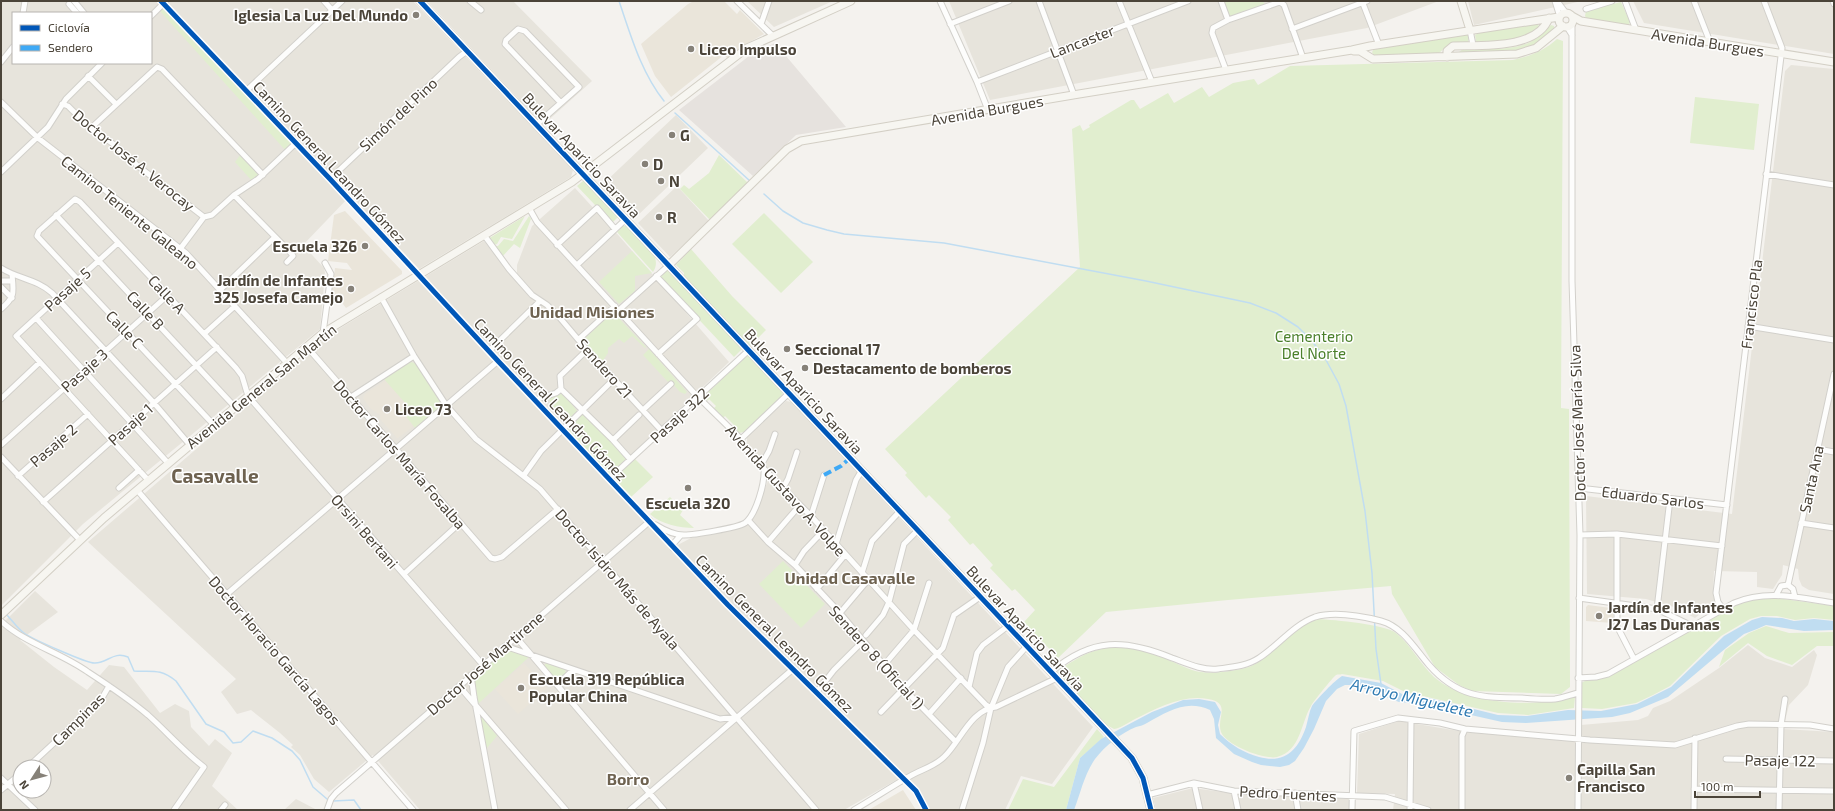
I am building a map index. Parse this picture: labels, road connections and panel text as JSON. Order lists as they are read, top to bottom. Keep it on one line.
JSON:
{"streets":{"street":["Lancaster","Avenida Burgues","Simón del Pino","Bulevar Aparicio Saravia","Doctor José A. Verocay","Camino General Leandro Gómez","Camino Teniente Galeano","Pasaje 5","Calle A","Francisco Pla","Calle B","Calle C","Sendero 21","Pasaje 3","Avenida General San Martín","Pasaje 322","Doctor José María Silva","Pasaje 1","Pasaje 2","Doctor Carlos María Fosalba","Santa Ana","Avenida Gustavo A. Volpe","Eduardo Sarlos","Orsini Bertani","Doctor Isidro Más de Ayala","Doctor Horacio García Lagos","Sendero 8 (Oficial 1)","Doctor José Martirene","Campinas","Pasaje 122","Pedro Fuentes"]},"crossings":[["Avenida Burgues","Bulevar Aparicio Saravia"],["Avenida Burgues","Francisco Pla"],["Avenida Burgues","Doctor José María Silva"],["Simón del Pino","Bulevar Aparicio Saravia"],["Simón del Pino","Camino General Leandro Gómez"],["Bulevar Aparicio Saravia","Avenida General San Martín"],["Bulevar Aparicio Saravia","Pasaje 322"],["Bulevar Aparicio Saravia","Pedro Fuentes"],["Camino General Leandro Gómez","Avenida General San Martín"],["Camino General Leandro Gómez","Pasaje 322"],["Camino General Leandro Gómez","Doctor José Martirene"],["Camino Teniente Galeano","Avenida General San Martín"],["Pasaje 5","Calle A"],["Pasaje 5","Calle B"],["Pasaje 5","Calle C"],["Calle A","Calle B"],["Calle A","Calle C"],["Calle A","Pasaje 3"],["Calle A","Avenida General San Martín"],["Calle A","Pasaje 1"],["Calle A","Orsini Bertani"],["Francisco Pla","Eduardo Sarlos"],["Calle B","Calle C"],["Calle B","Pasaje 3"],["Calle B","Avenida General San Martín"],["Calle B","Pasaje 1"],["Calle C","Pasaje 3"],["Calle C","Avenida General San Martín"],["Calle C","Pasaje 1"],["Sendero 21","Avenida General San Martín"],["Sendero 21","Pasaje 322"],["Avenida General San Martín","Doctor Carlos María Fosalba"],["Avenida General San Martín","Avenida Gustavo A. Volpe"],["Avenida General San Martín","Orsini Bertani"],["Avenida General San Martín","Doctor Isidro Más de Ayala"],["Avenida General San Martín","Doctor Horacio García Lagos"],["Pasaje 322","Avenida Gustavo A. Volpe"],["Doctor José María Silva","Eduardo Sarlos"],["Doctor Carlos María Fosalba","Doctor Isidro Más de Ayala"],["Orsini Bertani","Doctor José Martirene"],["Doctor Isidro Más de Ayala","Doctor José Martirene"],["Doctor Horacio García Lagos","Doctor José Martirene"]],"districts":["Unidad Misiones","Casavalle","Unidad Casavalle","Borro"],"water":["Arroyo Miguelete"],"parks":["Cementerio Del Norte"],"places":["Iglesia La Luz Del Mundo","Liceo Impulso","G","D","N","R","Escuela 326","Jardín de Infantes 325 Josefa Camejo","Seccional 17","Destacamento de bomberos","Liceo 73","Escuela 320","Jardín de Infantes J27 Las Duranas","Escuela 319 República Popular China","Capilla San Francisco"],"legend":["Ciclovía","Sendero"],"scale_bar":"100 m","north":"bottom left"}
